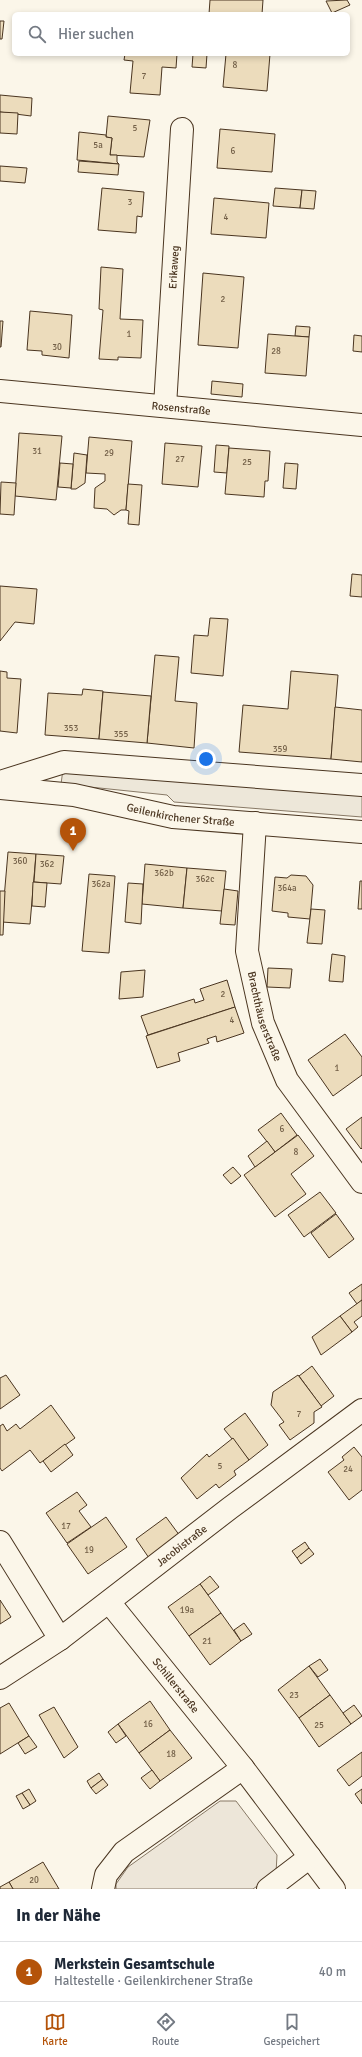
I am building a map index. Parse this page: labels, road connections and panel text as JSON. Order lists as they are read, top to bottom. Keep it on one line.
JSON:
{"streets":{"street":["Erikaweg","Rosenstraße","Geilenkirchener Straße","Brachthäuserstraße","Jacobistraße","Schillerstraße"]},"crossings":[["Erikaweg","Rosenstraße"],["Geilenkirchener Straße","Brachthäuserstraße"],["Jacobistraße","Schillerstraße"]],"house_numbers":["8","7","5","5a","6","3","4","2","1","30","28","31","29","27","25","353","355","359","360","362","362b","362c","362a","364a","2","4","1","6","8","7","5","24","17","19","19a","21","23","16","25","18","20"],"page":{"search":"Hier suchen","pins":"1","heading":"In der Nähe","list":[{"mark":"1","name":"Merkstein Gesamtschule","note":"Haltestelle · Geilenkirchener Straße","value":"40 m"}],"nav":["Karte","Route","Gespeichert"]}}
